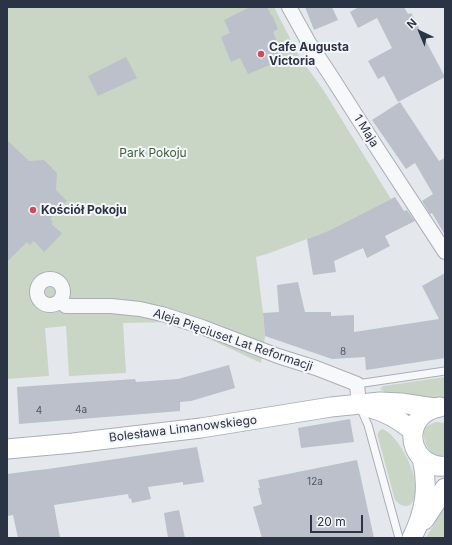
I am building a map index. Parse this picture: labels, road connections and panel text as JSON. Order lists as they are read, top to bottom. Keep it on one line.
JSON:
{"streets":{"main road":["Bolesława Limanowskiego"],"street":["1 Maja","Aleja Pięciuset Lat Reformacji"]},"parks":["Park Pokoju"],"places":["Cafe Augusta Victoria","Kościół Pokoju"],"house_numbers":["8","4a","4","12a"],"scale_bar":"20 m","north":"top left"}
